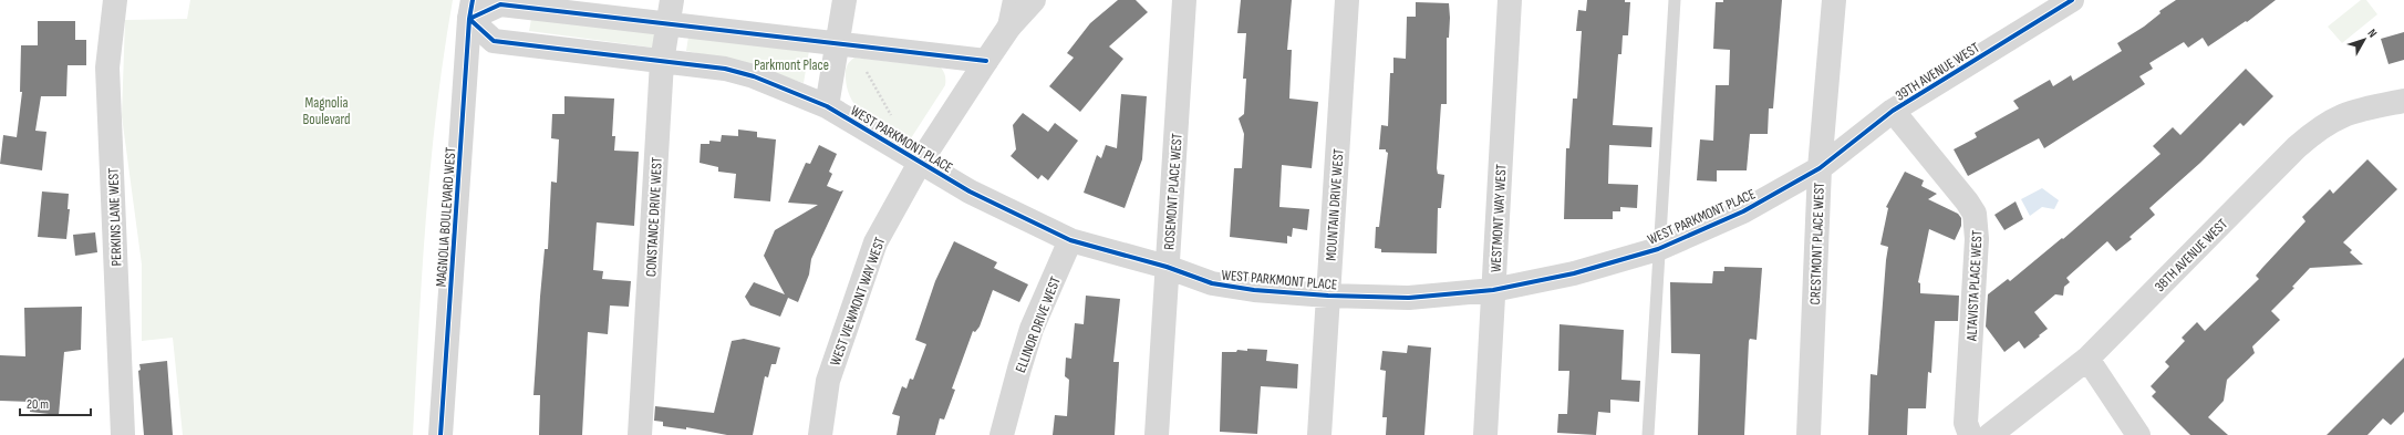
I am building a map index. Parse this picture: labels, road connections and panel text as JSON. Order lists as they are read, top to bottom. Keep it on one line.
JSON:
{"streets":{"street":["39TH AVENUE WEST","WEST PARKMONT PLACE","ROSEMONT PLACE WEST","MOUNTAIN DRIVE WEST","PERKINS LANE WEST","MAGNOLIA BOULEVARD WEST","CONSTANCE DRIVE WEST","WESTMONT WAY WEST","CRESTMONT PLACE WEST","38TH AVENUE WEST","ALTAVISTA PLACE WEST","WEST VIEWMONT WAY WEST","ELLINOR DRIVE WEST"]},"crossings":[["39TH AVENUE WEST","WEST PARKMONT PLACE"],["39TH AVENUE WEST","CRESTMONT PLACE WEST"],["39TH AVENUE WEST","ALTAVISTA PLACE WEST"],["WEST PARKMONT PLACE","ROSEMONT PLACE WEST"],["WEST PARKMONT PLACE","MOUNTAIN DRIVE WEST"],["WEST PARKMONT PLACE","MAGNOLIA BOULEVARD WEST"],["WEST PARKMONT PLACE","CONSTANCE DRIVE WEST"],["WEST PARKMONT PLACE","WESTMONT WAY WEST"],["WEST PARKMONT PLACE","CRESTMONT PLACE WEST"],["WEST PARKMONT PLACE","WEST VIEWMONT WAY WEST"],["WEST PARKMONT PLACE","ELLINOR DRIVE WEST"]],"parks":["Parkmont Place","Magnolia Boulevard"],"scale_bar":"20 m","north":"top right"}
